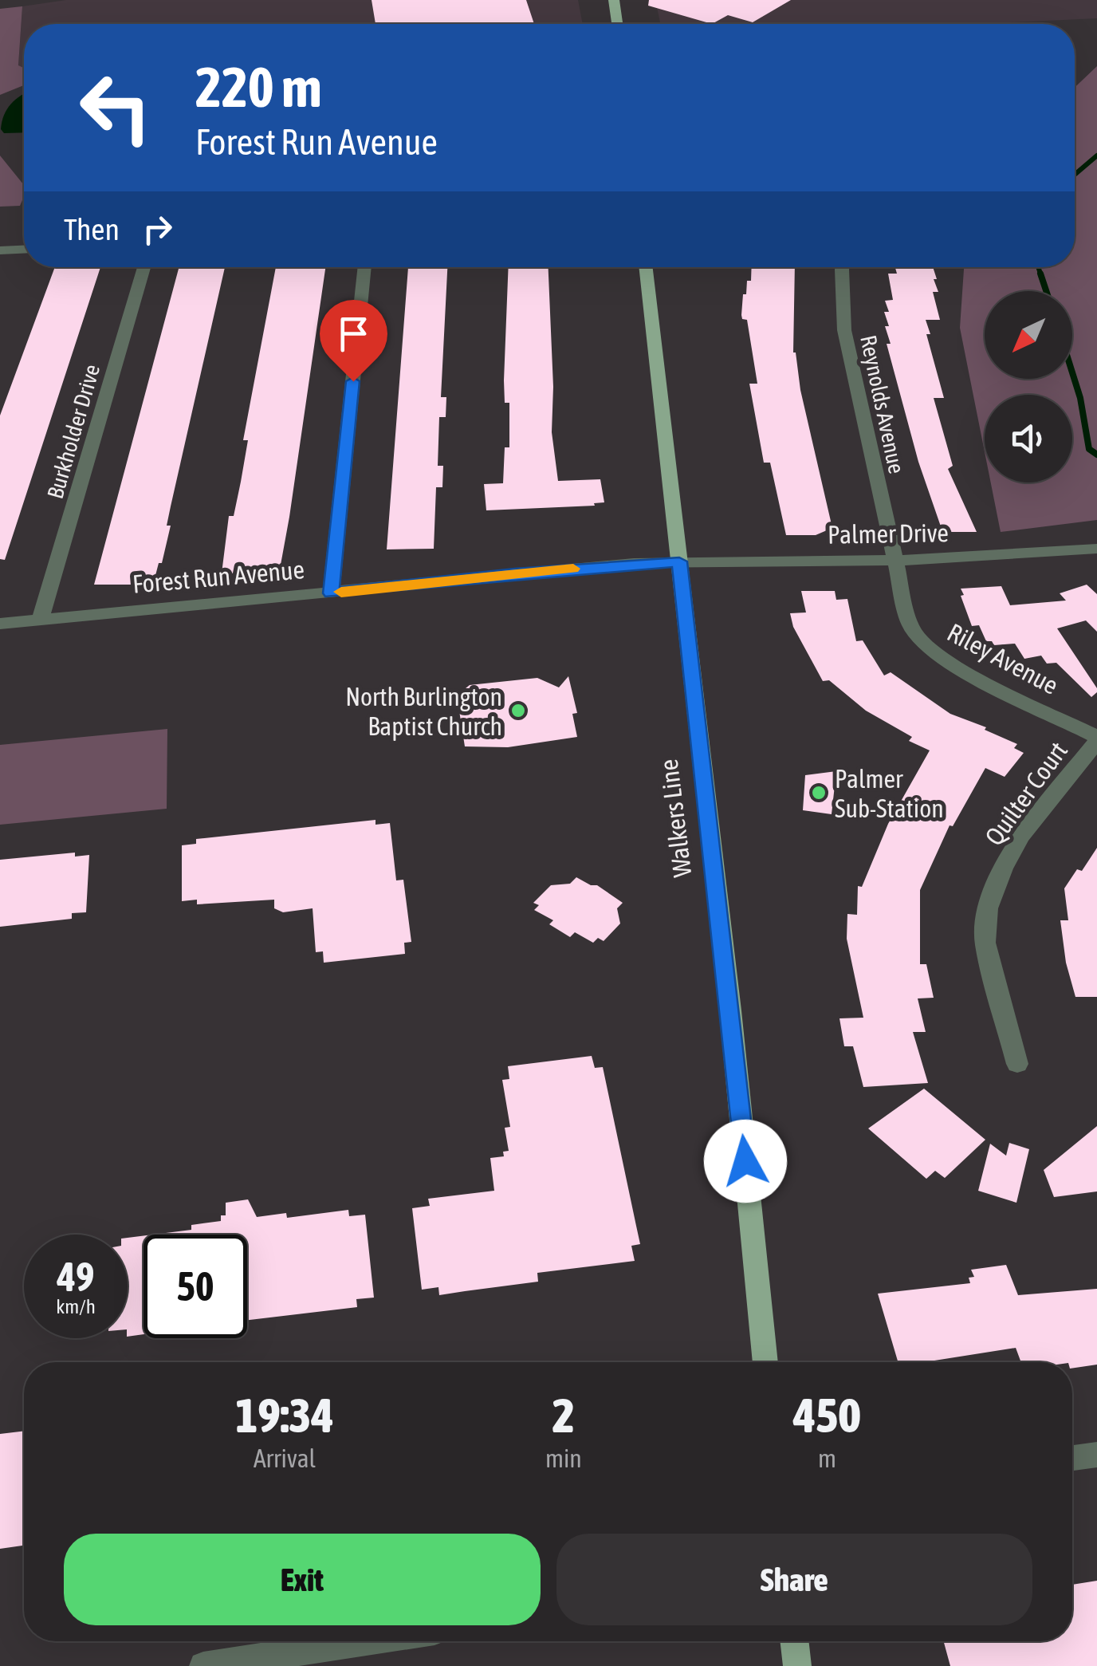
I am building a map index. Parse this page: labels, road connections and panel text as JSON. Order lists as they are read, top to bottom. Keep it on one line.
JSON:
{"streets":{"main road":["Walkers Line"],"street":["Reynolds Avenue","Burkholder Drive","Palmer Drive","Forest Run Avenue","Riley Avenue","Quilter Court"]},"crossings":[["Reynolds Avenue","Palmer Drive"],["Reynolds Avenue","Riley Avenue"],["Burkholder Drive","Forest Run Avenue"],["Palmer Drive","Forest Run Avenue"],["Palmer Drive","Riley Avenue"],["Palmer Drive","Walkers Line"],["Forest Run Avenue","Walkers Line"],["Riley Avenue","Quilter Court"]],"places":["North Burlington Baptist Church","Palmer Sub-Station"],"north":"bottom left","page":{"turn":["220 m","Forest Run Avenue"],"then":"Then","speed":"49 km/h","limit":"50","eta":["19:34","Arrival","2","min","450","m"],"buttons":["Exit","Share"]}}
